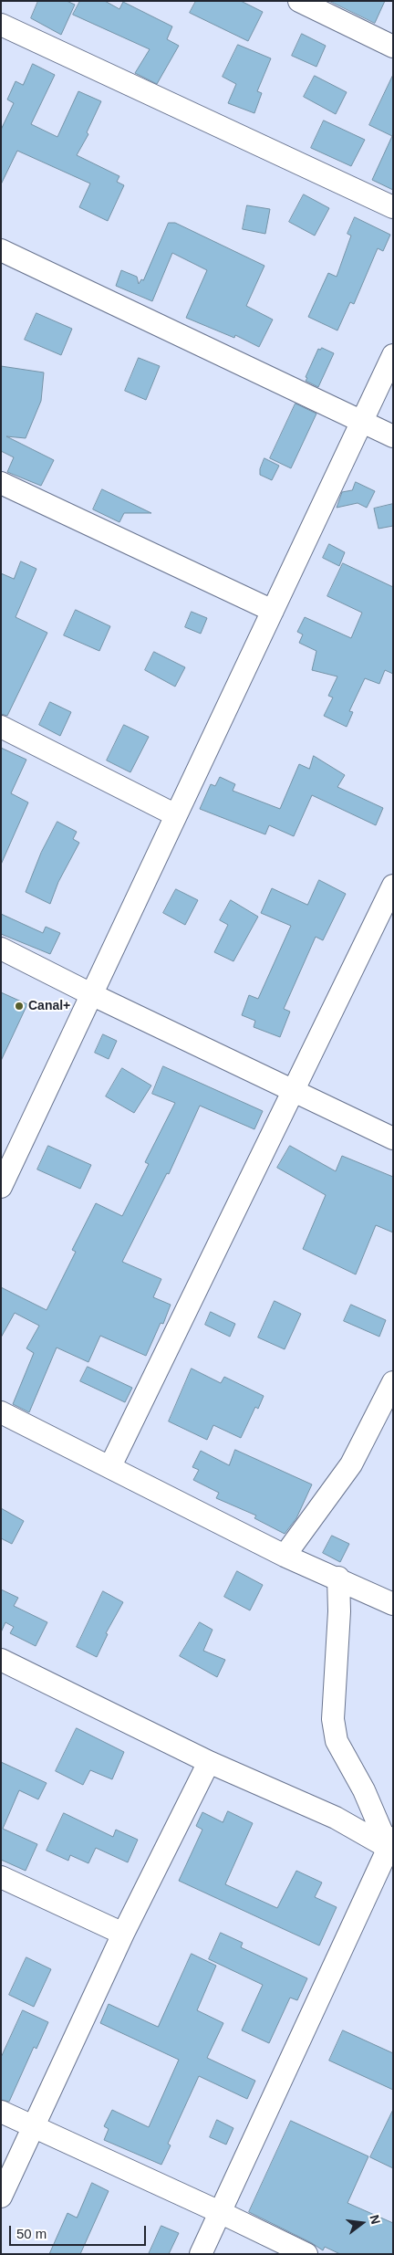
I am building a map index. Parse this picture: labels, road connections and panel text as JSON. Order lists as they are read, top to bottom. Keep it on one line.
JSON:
{"places":["Canal+"],"scale_bar":"50 m","north":"right"}
